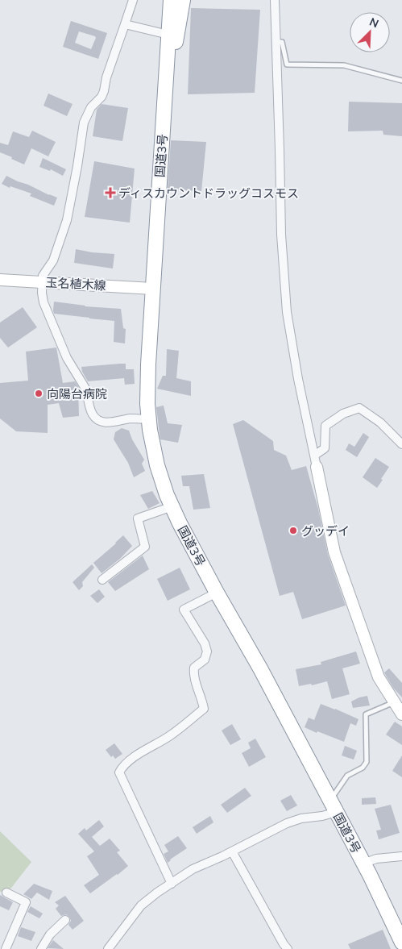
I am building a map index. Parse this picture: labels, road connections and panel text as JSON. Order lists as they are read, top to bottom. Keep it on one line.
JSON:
{"streets":{"highway":["国道3号"],"street":["玉名植木線"]},"crossings":[["国道3号","玉名植木線"]],"places":{"health":["ディスカウントドラッグコスモス"],"other":["向陽台病院","グッデイ"]},"north":"top right"}
